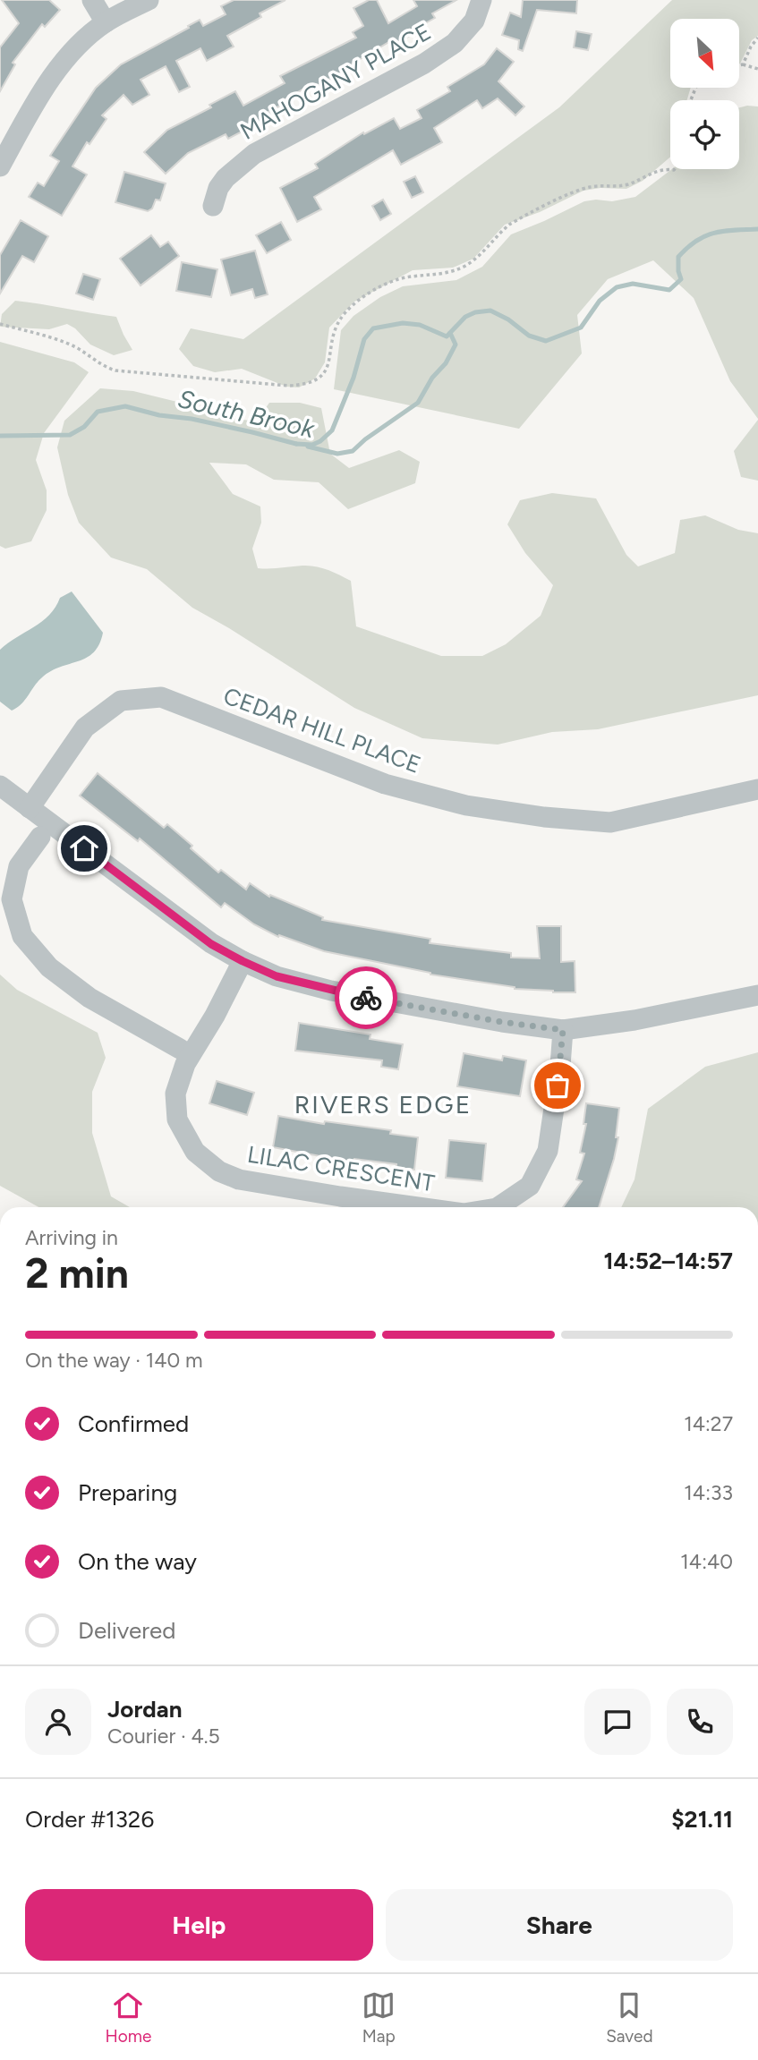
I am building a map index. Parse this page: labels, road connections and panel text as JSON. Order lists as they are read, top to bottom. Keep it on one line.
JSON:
{"streets":{"street":["MAHOGANY PLACE","CEDAR HILL PLACE","LILAC CRESCENT"]},"districts":["RIVERS EDGE"],"water":["South Brook"],"north":"bottom right","page":{"heading":["2 min","Arriving in","14:52–14:57"],"panel":["Jordan","Courier · 4.5","Order #1326","$21.11"],"bar":"On the way · 140 m","list":[["Confirmed","14:27"],["Preparing","14:33"],["On the way","14:40"],"Delivered"],"buttons":["Help","Share"],"tabs":["Home","Map","Saved"]}}
